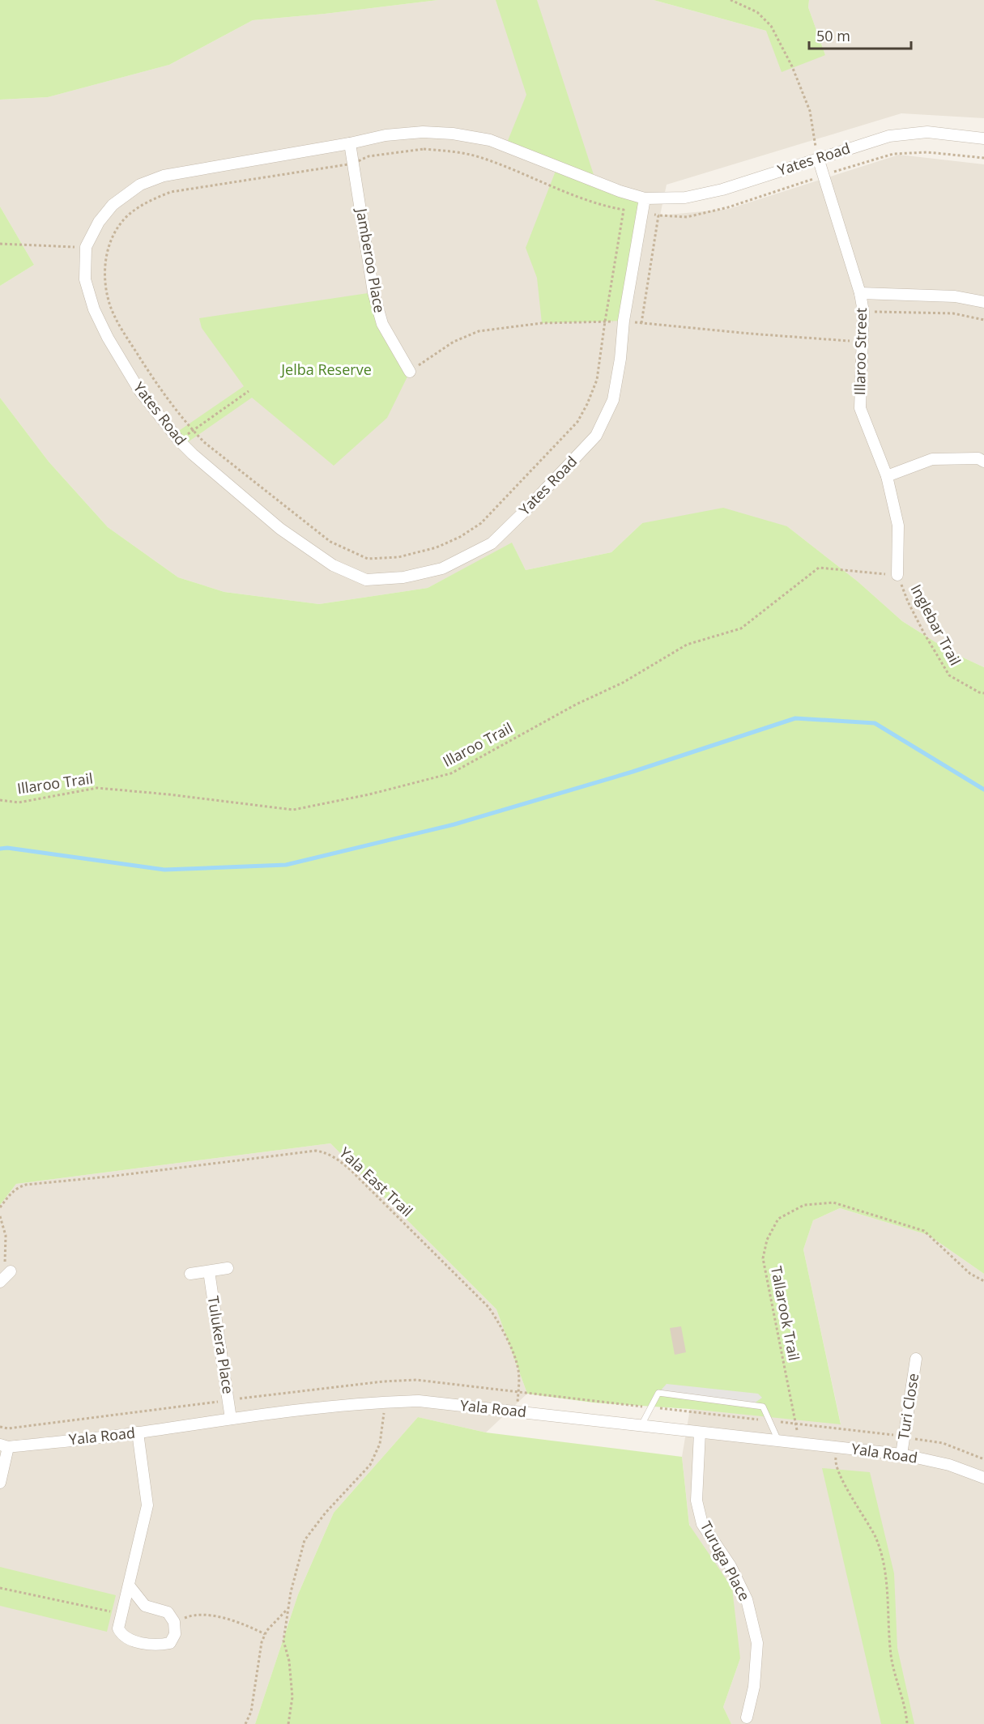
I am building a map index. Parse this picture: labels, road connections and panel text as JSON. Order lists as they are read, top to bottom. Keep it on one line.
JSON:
{"streets":{"street":["Yates Road","Jamberoo Place","Illaroo Street","Tulukera Place","Turi Close","Yala Road","Turuga Place"],"path":["Inglebar Trail","Illaroo Trail","Yala East Trail","Tallarook Trail"]},"crossings":[["Yates Road","Jamberoo Place"],["Yates Road","Illaroo Street"],["Illaroo Street","Inglebar Trail"],["Illaroo Street","Illaroo Trail"],["Inglebar Trail","Illaroo Trail"],["Yala East Trail","Yala Road"],["Tallarook Trail","Yala Road"],["Tulukera Place","Yala Road"],["Turi Close","Yala Road"],["Yala Road","Turuga Place"]],"parks":["Jelba Reserve"],"scale_bar":"50 m"}
